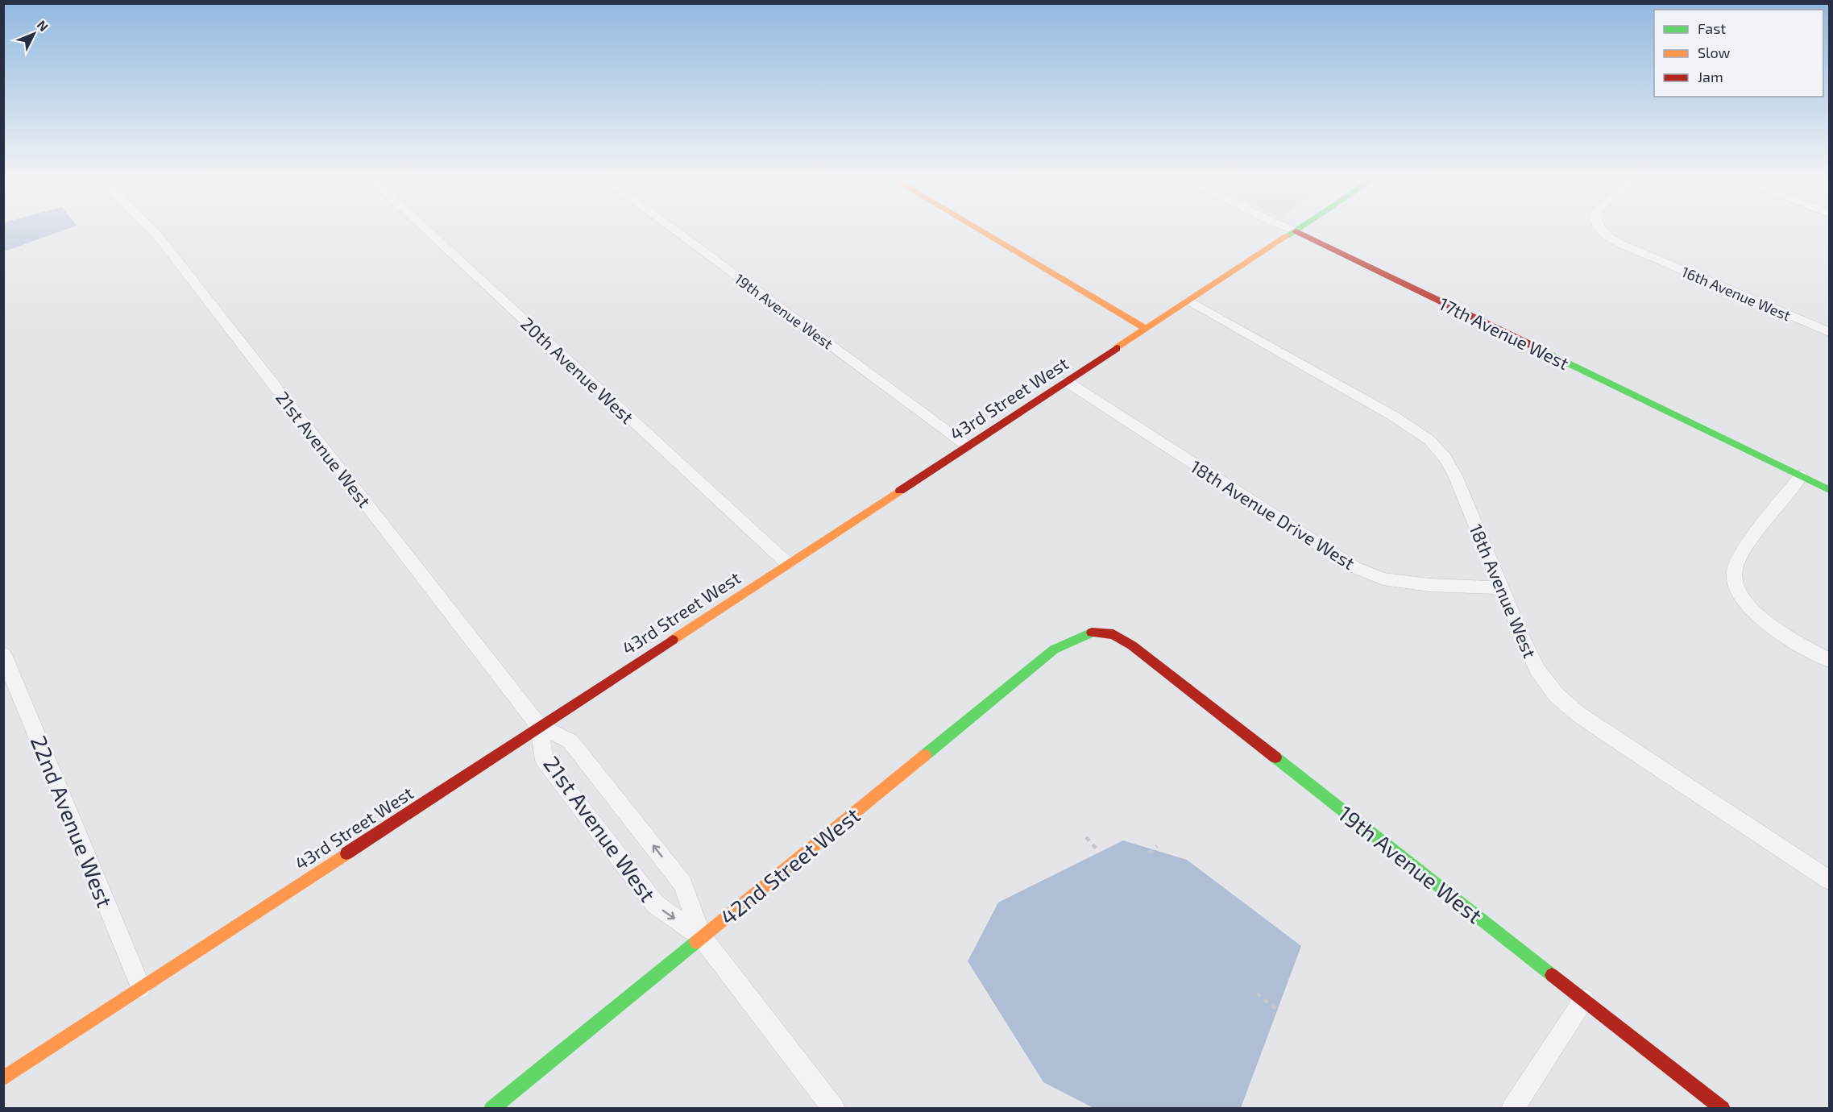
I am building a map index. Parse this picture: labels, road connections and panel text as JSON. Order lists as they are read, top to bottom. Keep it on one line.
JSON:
{"streets":{"street":["16th Avenue West","19th Avenue West","17th Avenue West","20th Avenue West","43rd Street West","21st Avenue West","18th Avenue Drive West","18th Avenue West","22nd Avenue West","42nd Street West"]},"crossings":[["19th Avenue West","43rd Street West"],["19th Avenue West","42nd Street West"],["17th Avenue West","43rd Street West"],["20th Avenue West","43rd Street West"],["43rd Street West","21st Avenue West"],["43rd Street West","18th Avenue Drive West"],["43rd Street West","18th Avenue West"],["43rd Street West","22nd Avenue West"],["21st Avenue West","42nd Street West"],["18th Avenue Drive West","18th Avenue West"]],"legend":["Fast","Slow","Jam"],"north":"top right"}
